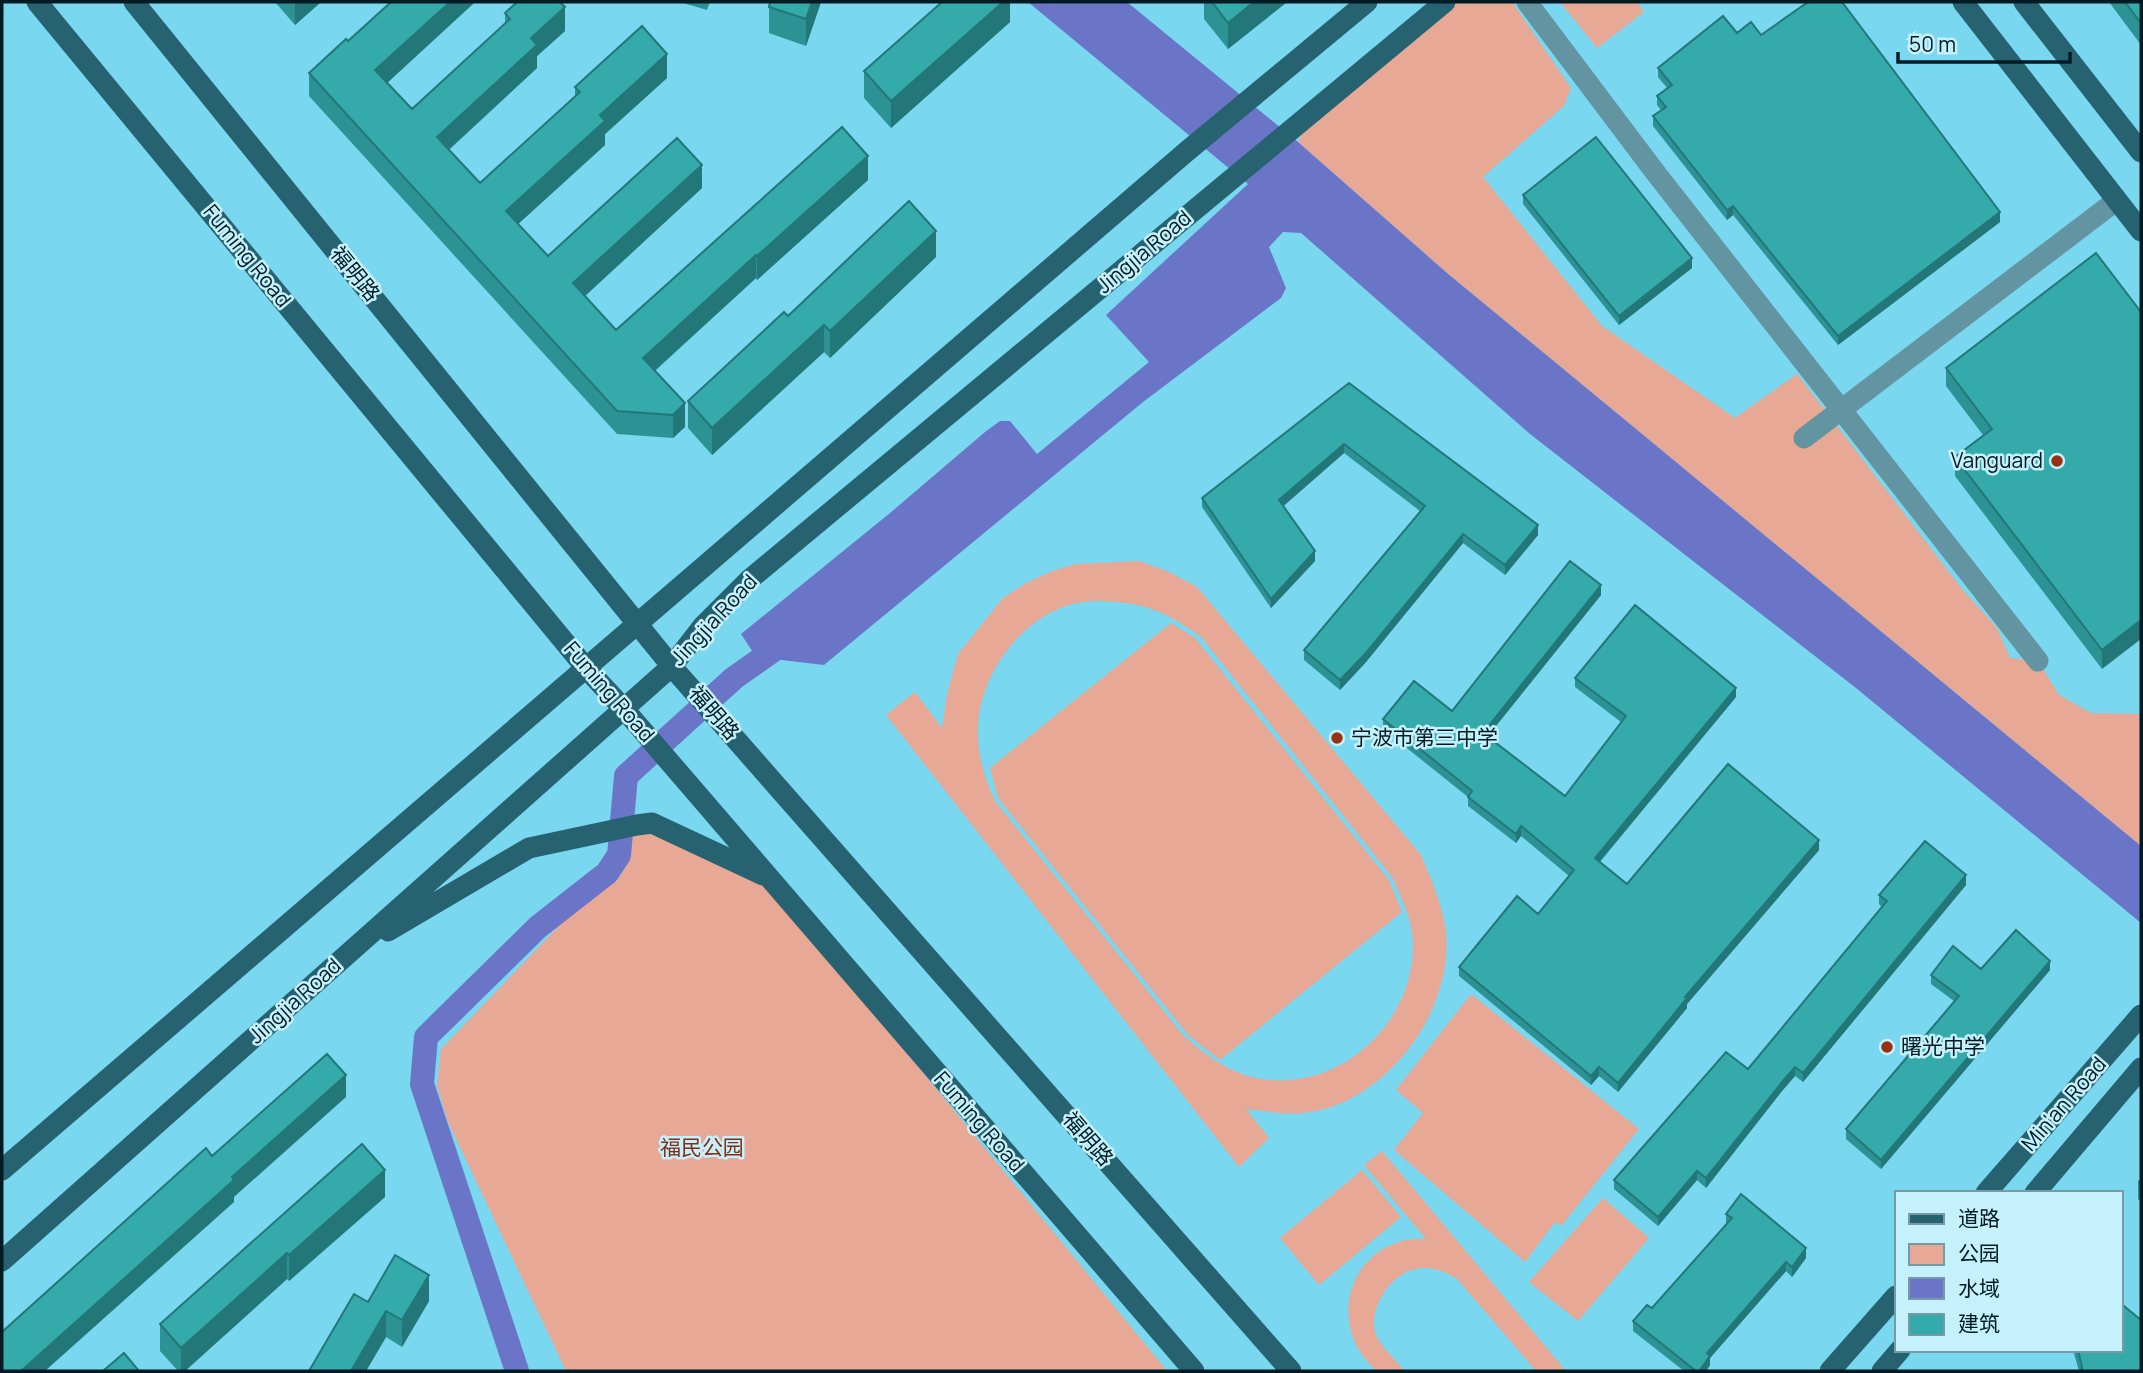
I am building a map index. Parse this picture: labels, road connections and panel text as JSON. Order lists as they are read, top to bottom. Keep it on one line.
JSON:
{"streets":{"main road":["Jingjia Road","Fuming Road","福明路","Min'an Road"]},"crossings":[["Jingjia Road","Fuming Road"],["Jingjia Road","福明路"]],"parks":["福民公园"],"places":["Vanguard","宁波市第三中学","曙光中学"],"legend":["道路","公园","水域","建筑"],"scale_bar":"50 m"}
